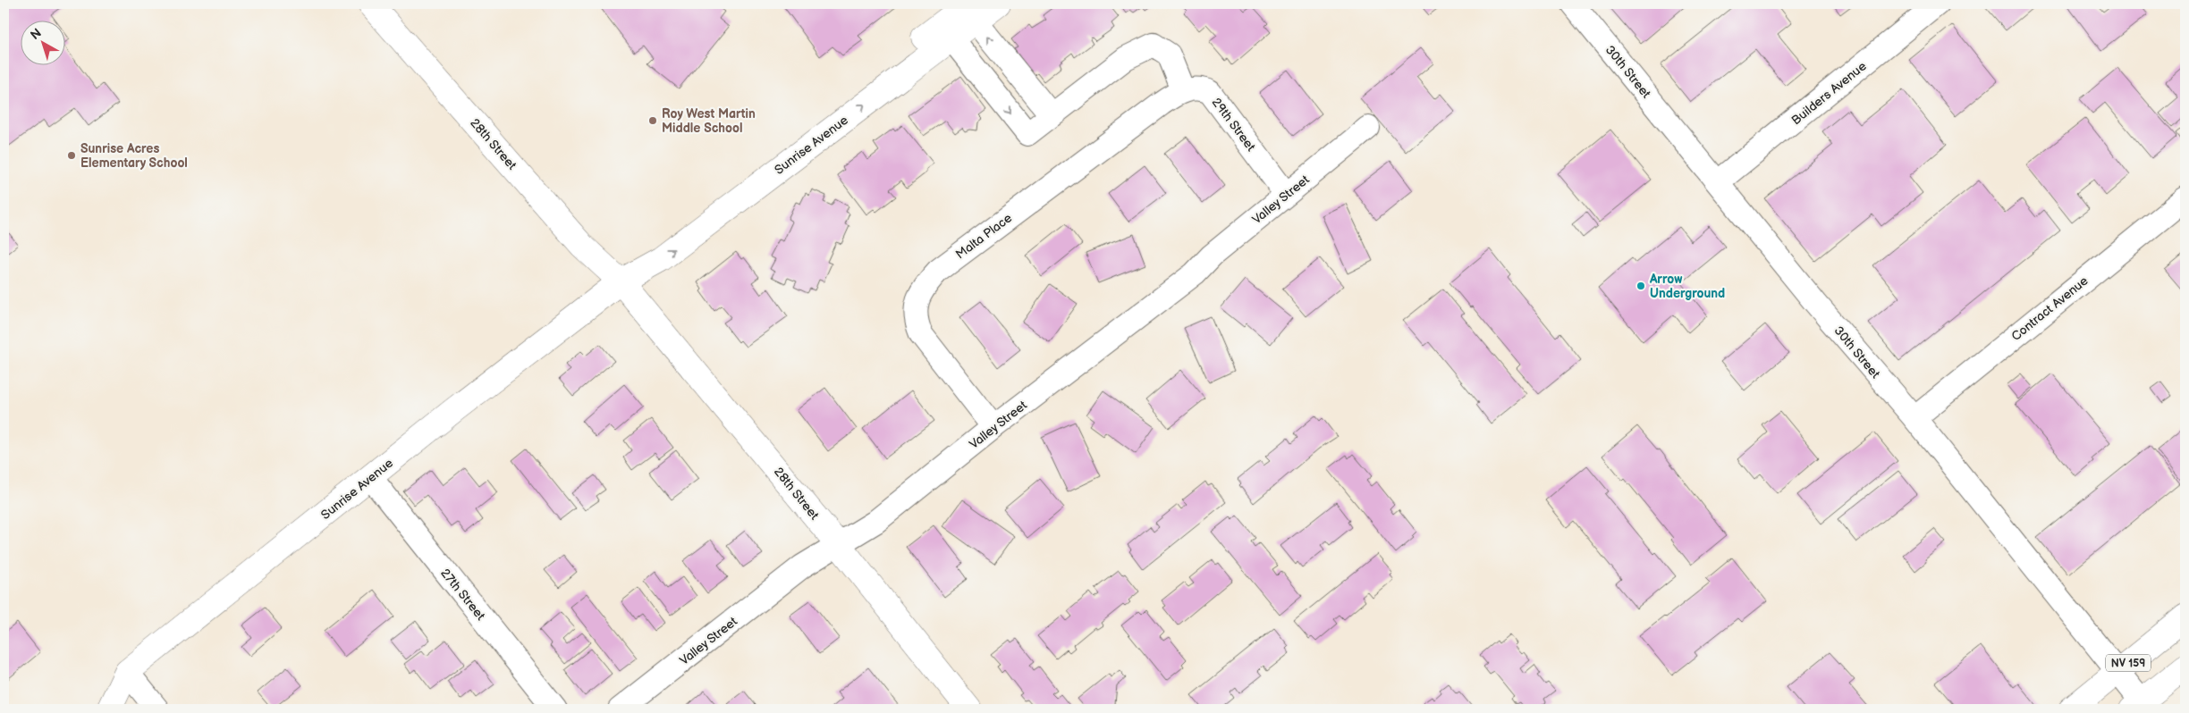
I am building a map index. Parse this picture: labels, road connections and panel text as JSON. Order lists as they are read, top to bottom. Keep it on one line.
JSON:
{"streets":{"street":["30th Street","Builders Avenue","29th Street","28th Street","Sunrise Avenue","Valley Street","Malta Place","Contract Avenue","27th Street","NV 159"]},"crossings":[["30th Street","Builders Avenue"],["30th Street","Contract Avenue"],["30th Street","NV 159"],["29th Street","Valley Street"],["29th Street","Malta Place"],["28th Street","Sunrise Avenue"],["28th Street","Valley Street"],["Sunrise Avenue","27th Street"],["Valley Street","Malta Place"]],"places":["Roy West Martin Middle School","Sunrise Acres Elementary School","Arrow Underground"],"north":"top left"}
